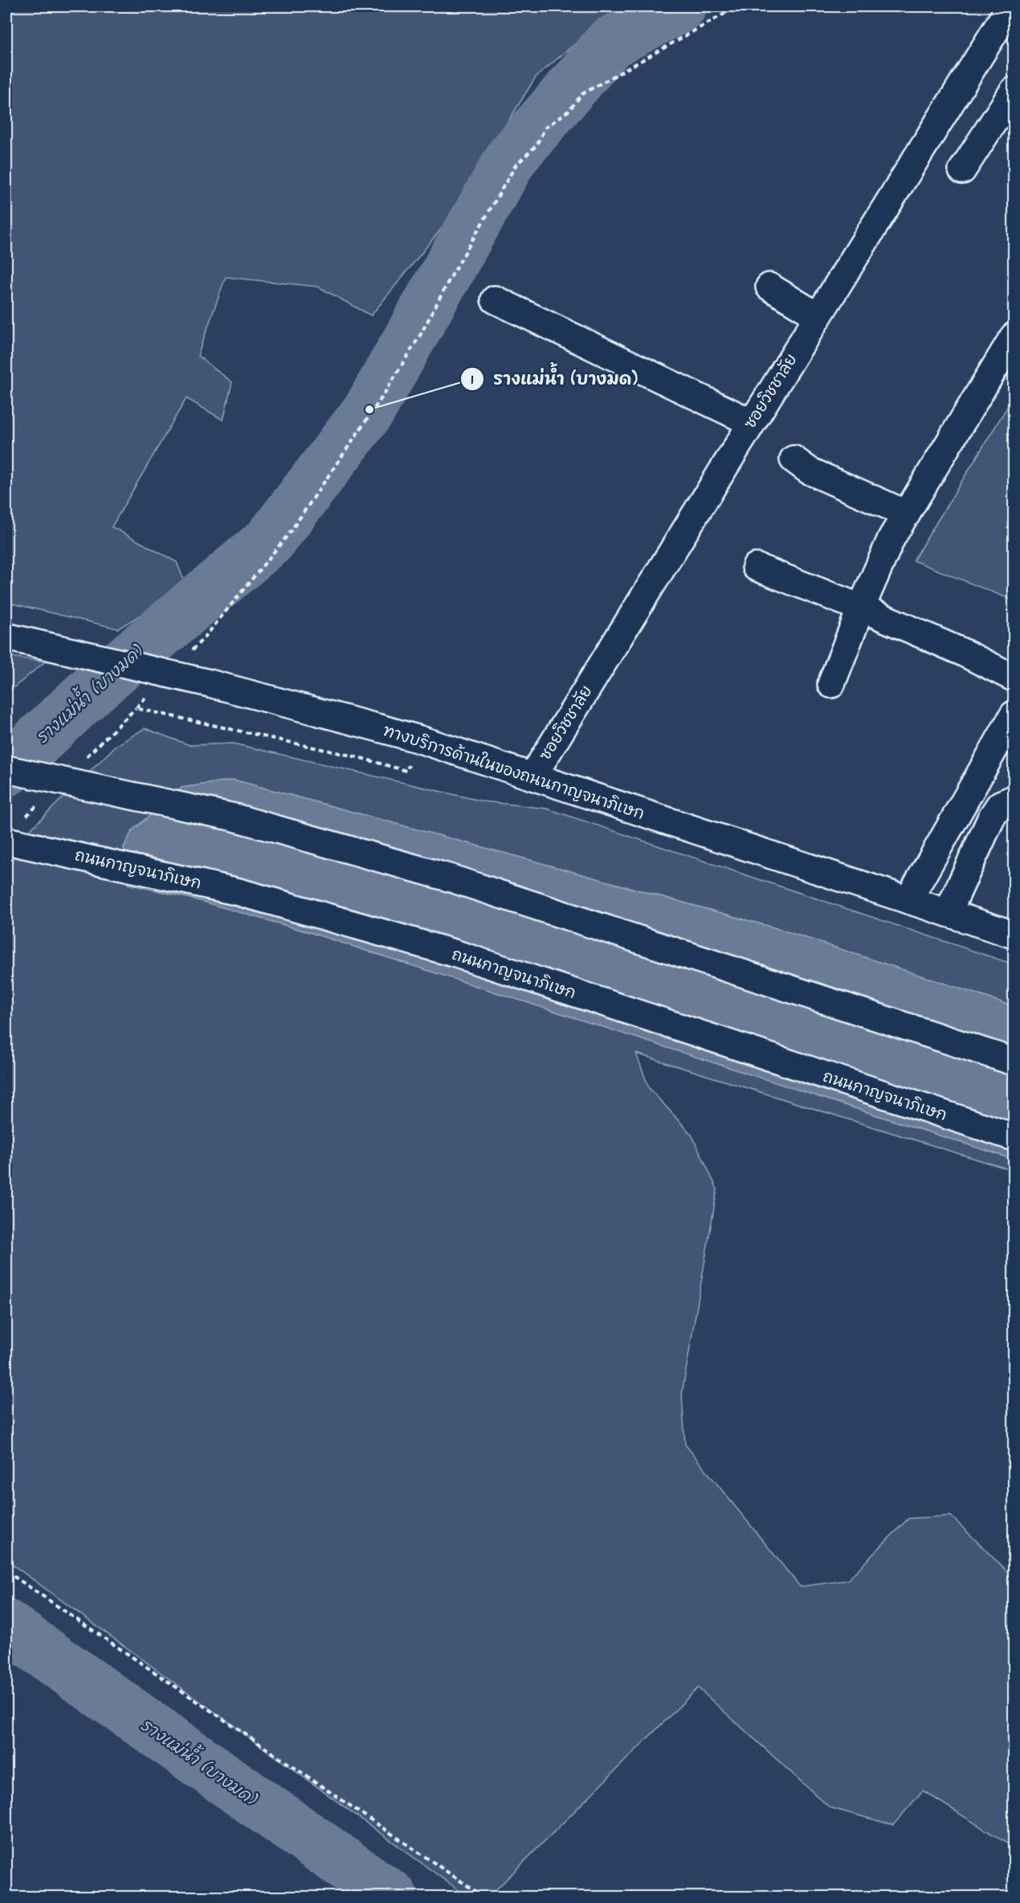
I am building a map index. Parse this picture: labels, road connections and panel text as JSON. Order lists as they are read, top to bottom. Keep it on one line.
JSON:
{"streets":{"main road":["ซอยวิชชาลัย","ทางบริการด้านในของถนนกาญจนาภิเษก","ถนนกาญจนาภิเษก"]},"crossings":[["ซอยวิชชาลัย","ทางบริการด้านในของถนนกาญจนาภิเษก"]],"water":["รางแม่น้ำ (บางมด)"],"places":["รางแม่น้ำ (บางมด)"]}
